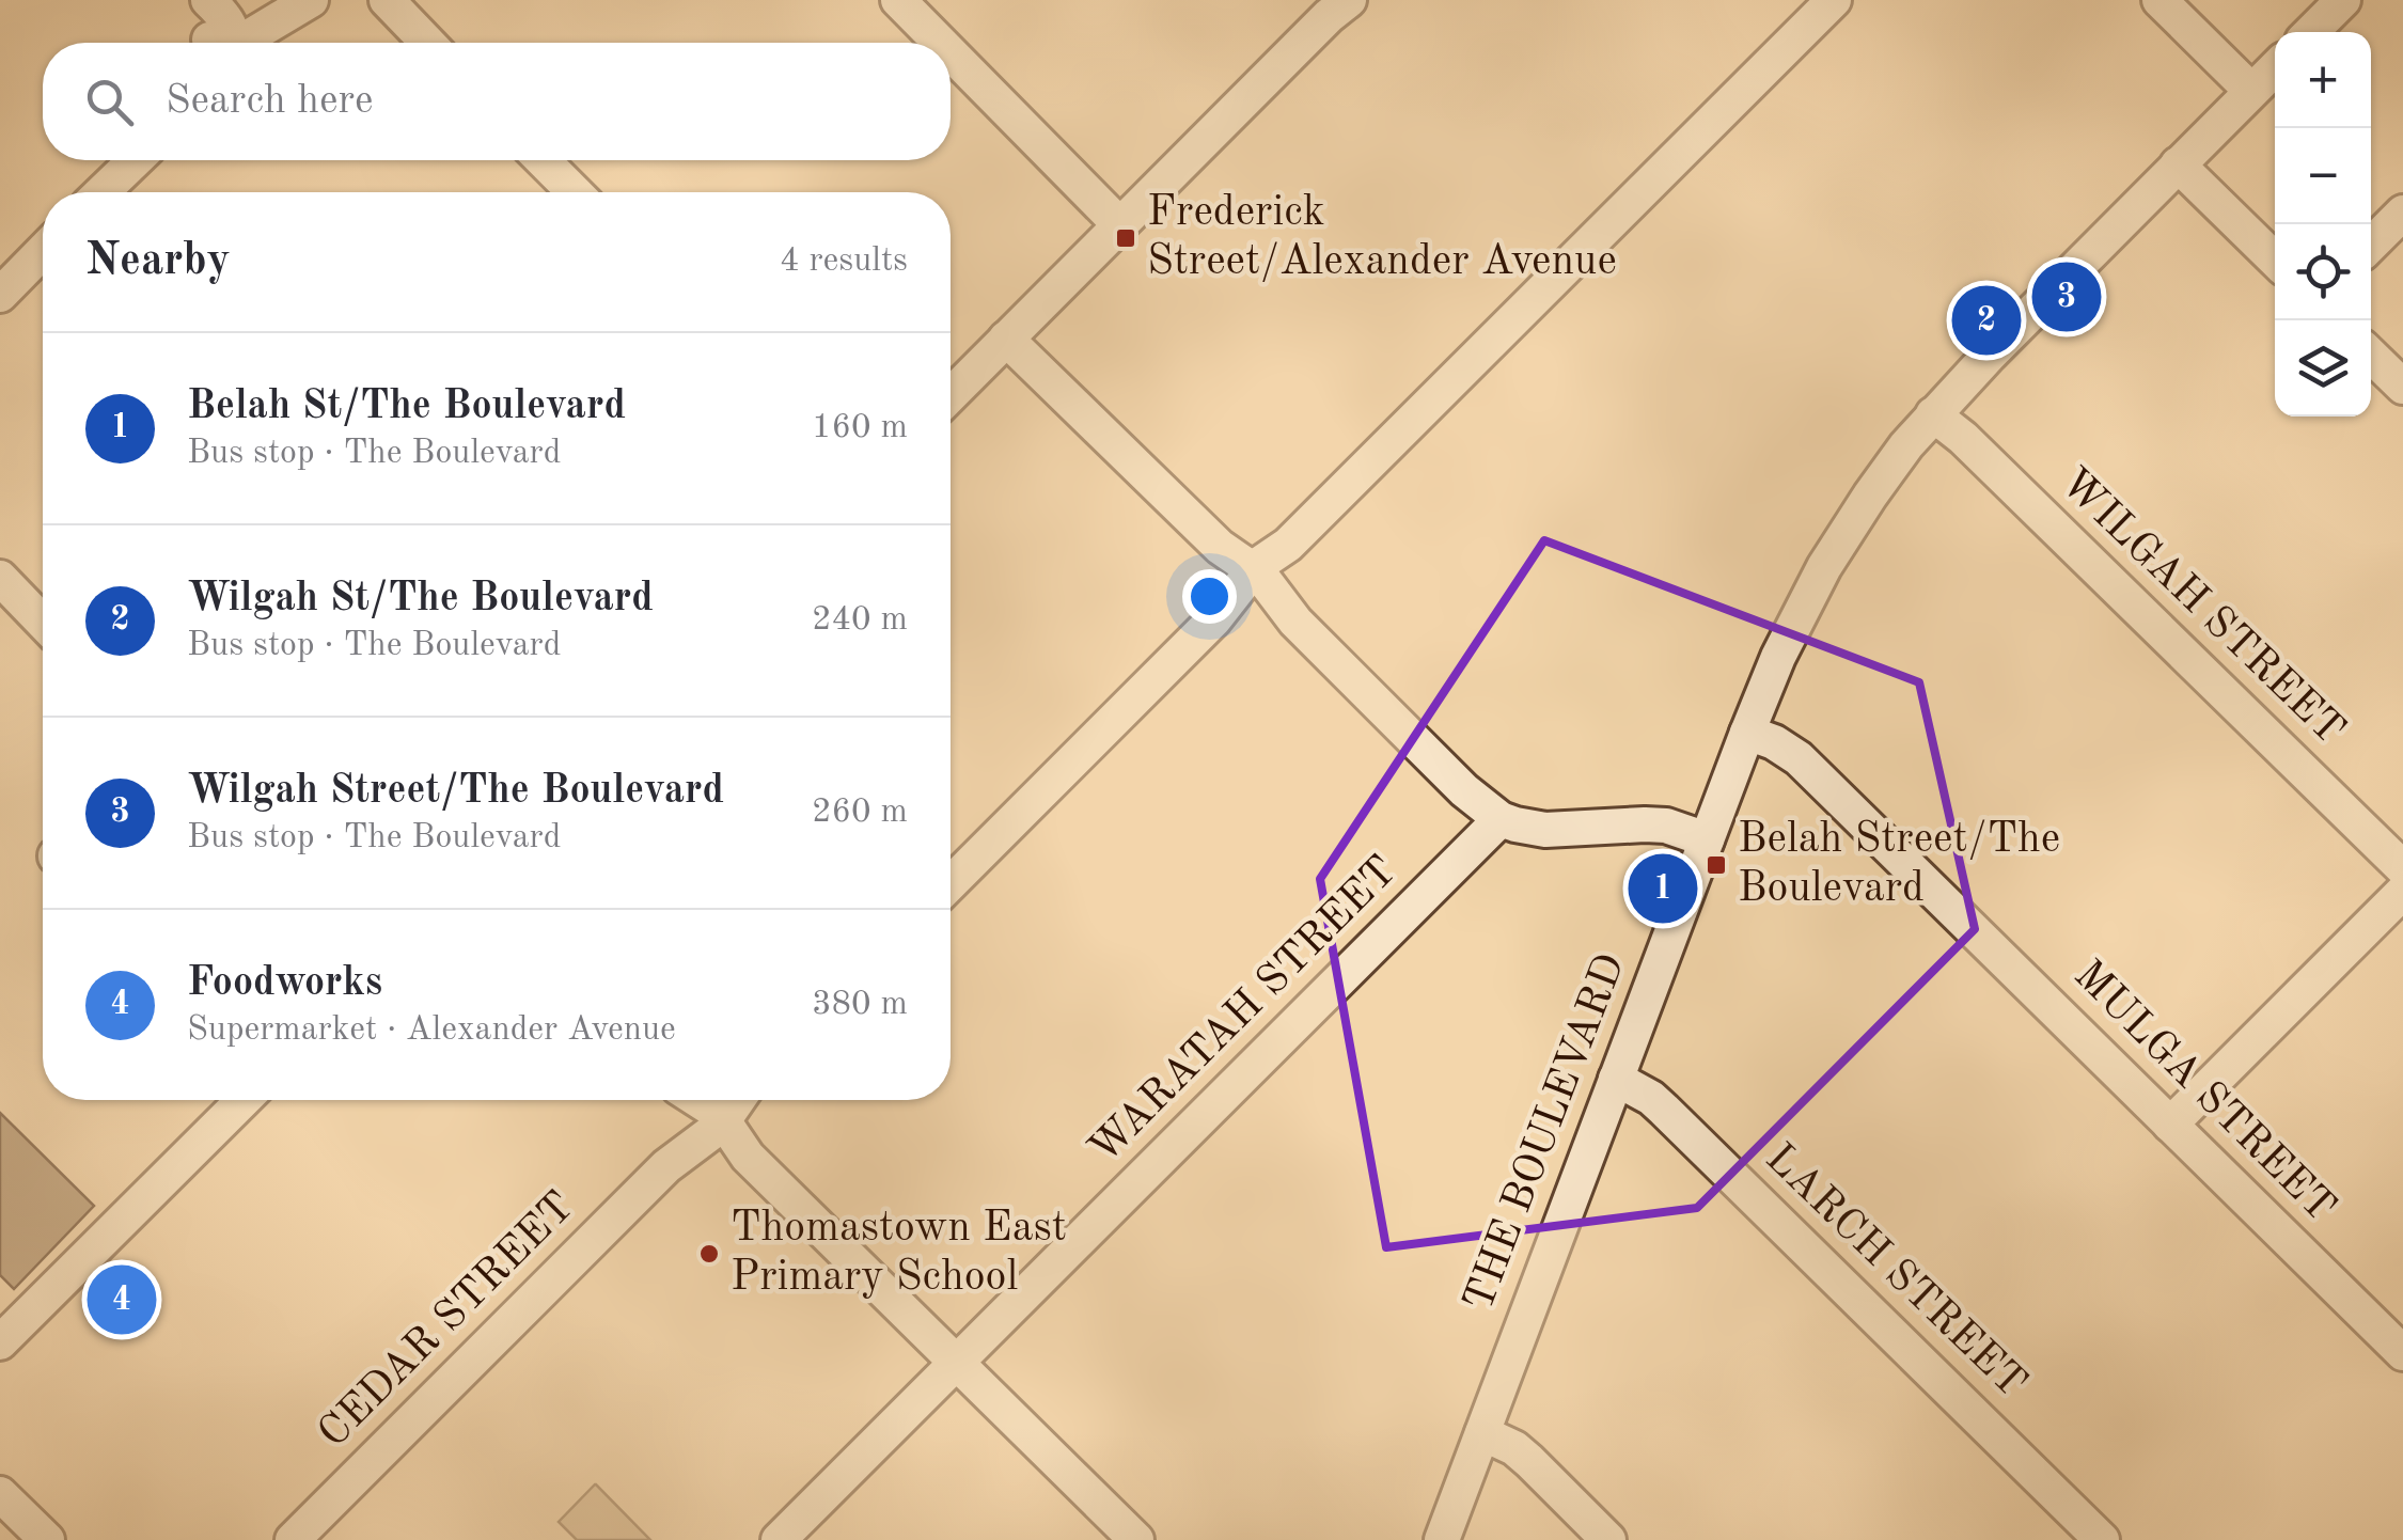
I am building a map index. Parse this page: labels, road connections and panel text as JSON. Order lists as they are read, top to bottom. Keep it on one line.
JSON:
{"streets":{"street":["WILGAH STREET","WARATAH STREET","MULGA STREET","THE BOULEVARD","LARCH STREET","CEDAR STREET"]},"crossings":[["WILGAH STREET","THE BOULEVARD"],["MULGA STREET","THE BOULEVARD"],["THE BOULEVARD","LARCH STREET"]],"places":{"transit":["Frederick Street/Alexander Avenue","Belah Street/The Boulevard"],"other":["Thomastown East Primary School"]},"page":{"map_buttons":["+","−"],"search":"Search here","heading":["Nearby","4 results"],"pins":["3","2","1","4"],"list":[{"mark":"1","name":"Belah St/The Boulevard","note":"Bus stop · The Boulevard","value":"160 m"},{"mark":"2","name":"Wilgah St/The Boulevard","note":"Bus stop · The Boulevard","value":"240 m"},{"mark":"3","name":"Wilgah Street/The Boulevard","note":"Bus stop · The Boulevard","value":"260 m"},{"mark":"4","name":"Foodworks","note":"Supermarket · Alexander Avenue","value":"380 m"}]}}
